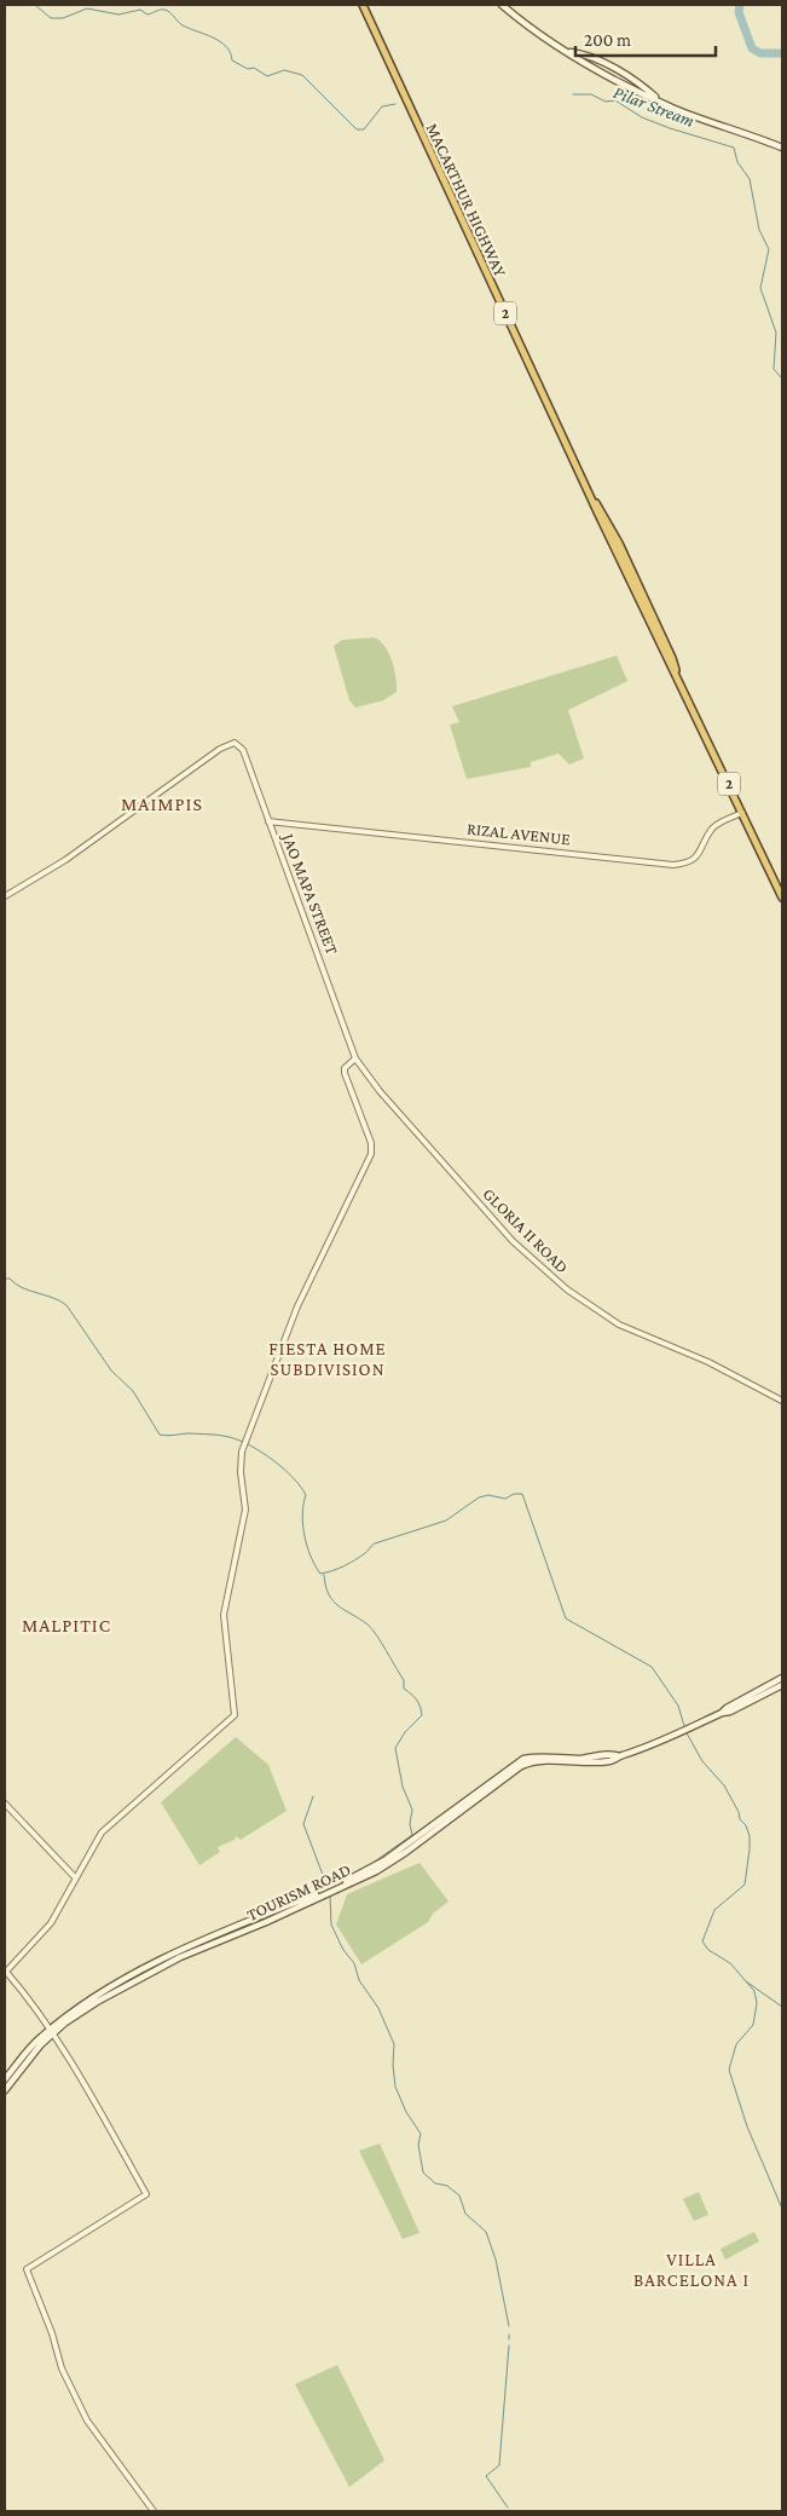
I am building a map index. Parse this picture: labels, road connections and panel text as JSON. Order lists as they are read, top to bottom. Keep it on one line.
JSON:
{"streets":{"highway":["MACARTHUR HIGHWAY","2"],"main road":["TOURISM ROAD"],"street":["RIZAL AVENUE","JAO MAPA STREET","GLORIA II ROAD"]},"crossings":[["MACARTHUR HIGHWAY","RIZAL AVENUE"],["RIZAL AVENUE","JAO MAPA STREET"],["JAO MAPA STREET","GLORIA II ROAD"]],"districts":["MAIMPIS","FIESTA HOME SUBDIVISION","MALPITIC","VILLA BARCELONA I"],"water":["Pilar Stream"],"scale_bar":"200 m"}
